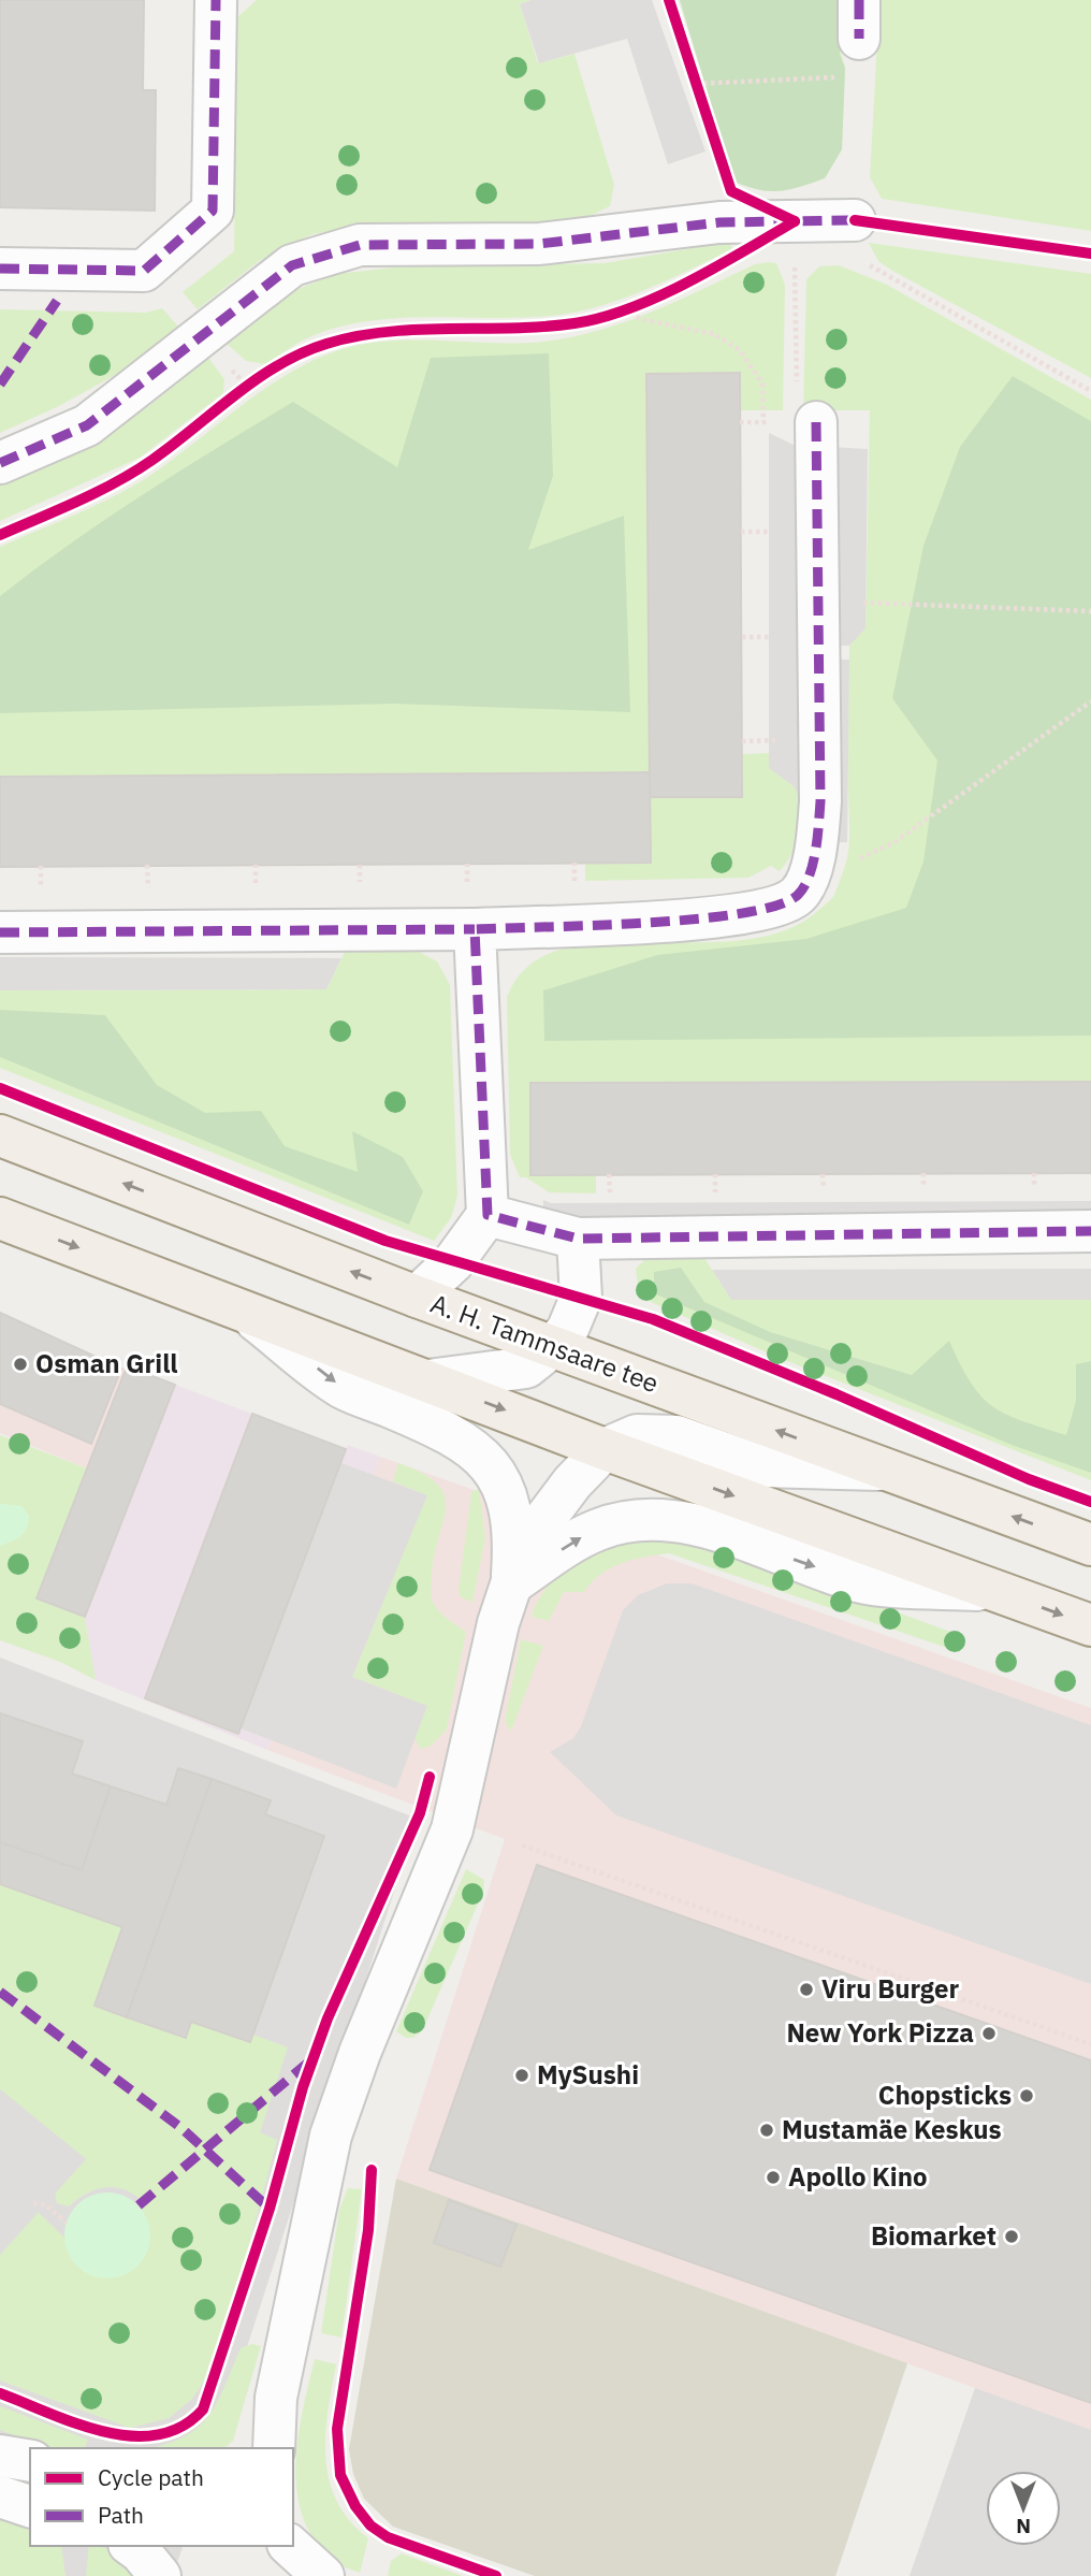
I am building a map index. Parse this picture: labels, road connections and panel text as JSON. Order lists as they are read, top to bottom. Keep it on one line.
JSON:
{"streets":{"main road":["A. H. Tammsaare tee"]},"places":["Osman Grill","Viru Burger","New York Pizza","MySushi","Chopsticks","Mustamäe Keskus","Apollo Kino","Biomarket"],"legend":["Cycle path","Path"],"north":"bottom"}
